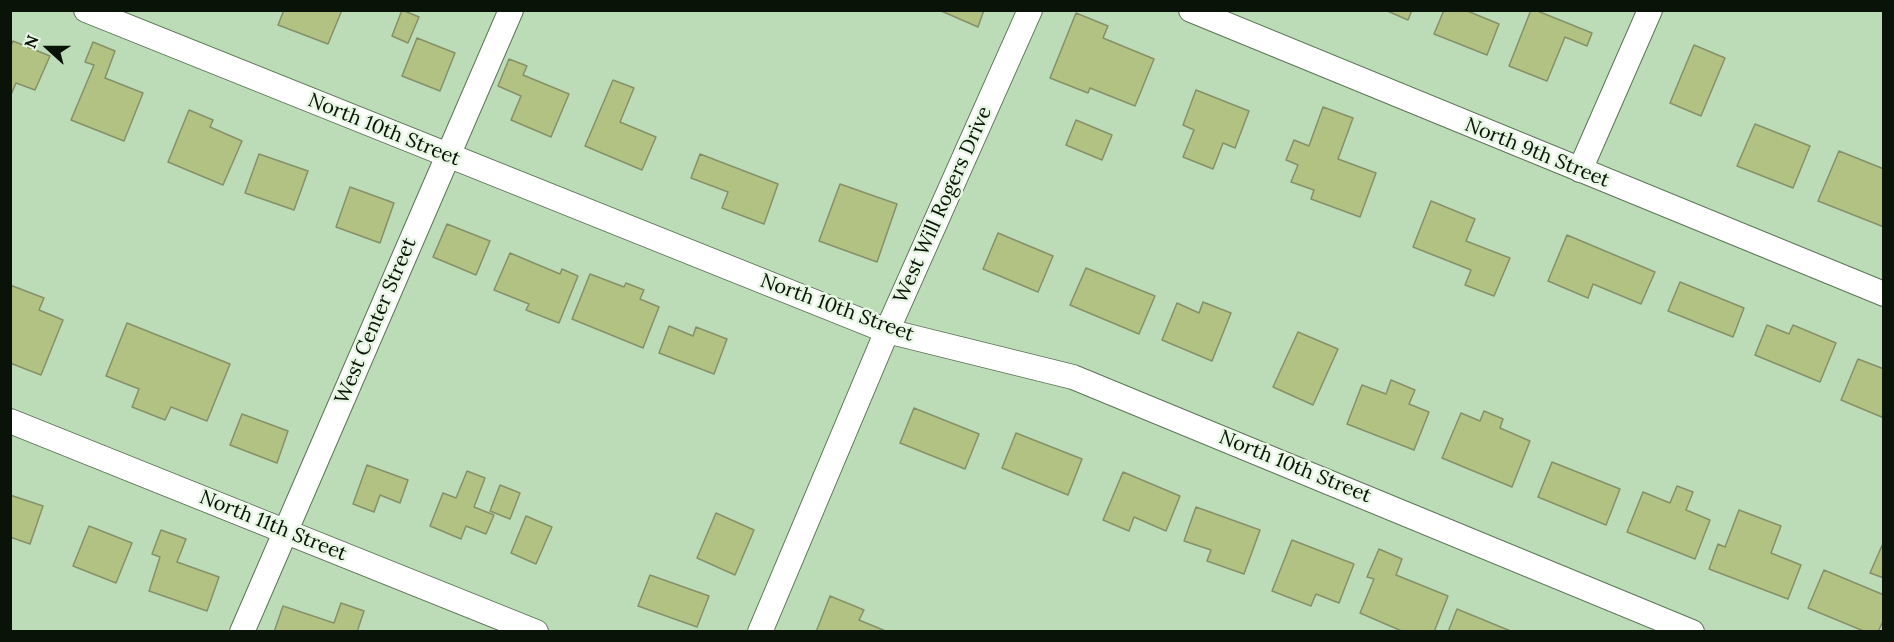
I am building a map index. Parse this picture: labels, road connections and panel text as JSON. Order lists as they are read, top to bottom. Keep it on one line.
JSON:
{"streets":{"street":["North 10th Street","North 9th Street","West Will Rogers Drive","West Center Street","North 11th Street"]},"crossings":[["North 10th Street","West Will Rogers Drive"],["North 10th Street","West Center Street"],["West Center Street","North 11th Street"]],"north":"left"}
